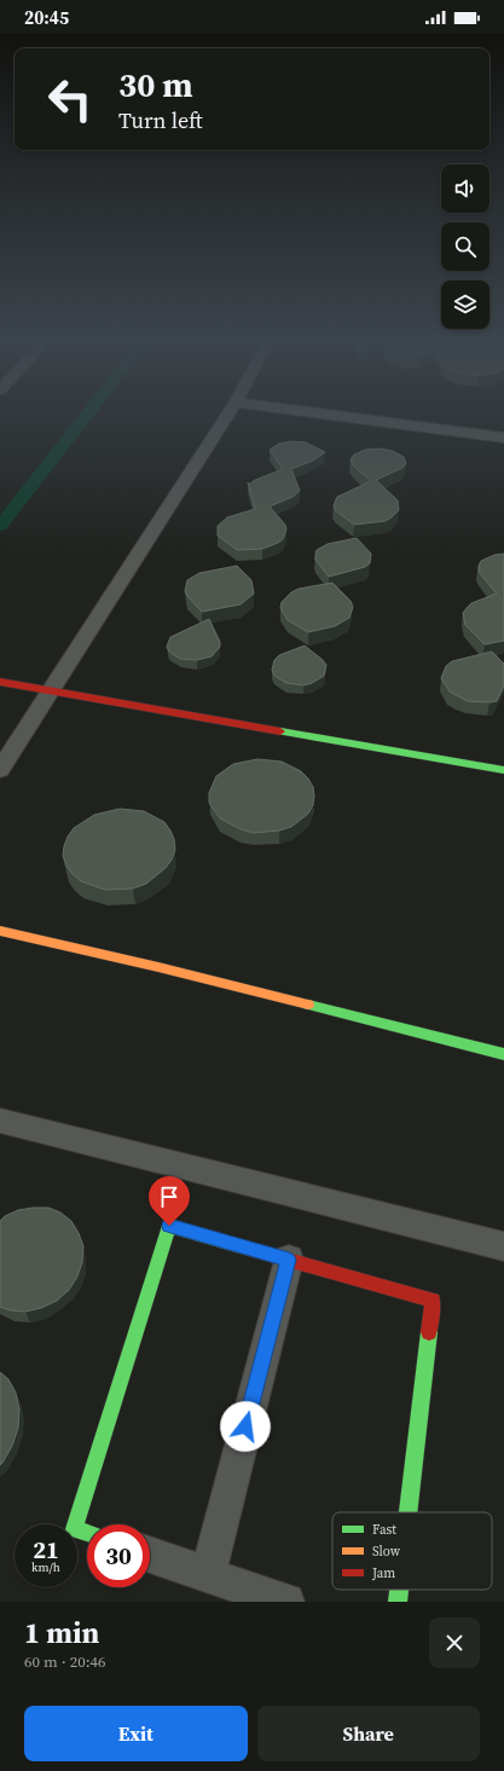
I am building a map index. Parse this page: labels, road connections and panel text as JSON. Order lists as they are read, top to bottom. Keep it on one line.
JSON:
{"legend":["Fast","Slow","Jam"],"page":{"status":"20:45","turn":["30 m","Turn left"],"speed":"21 km/h","limit":"30","heading":["1 min","60 m · 20:46"],"buttons":["Exit","Share"]}}
